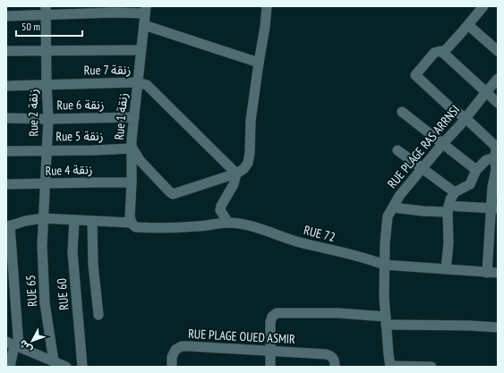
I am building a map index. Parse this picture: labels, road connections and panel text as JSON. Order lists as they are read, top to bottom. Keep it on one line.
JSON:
{"streets":{"street":["Rue 7 زنقة","Rue 6 زنقة","Rue 2 زنقة","Rue 1 زنقة","Rue 5 زنقة","RUE PLAGE RAS ARRNSI","Rue 4 زنقة","RUE 72","RUE 65","RUE 60","RUE PLAGE OUED ASMIR"]},"crossings":[["Rue 7 زنقة","Rue 2 زنقة"],["Rue 7 زنقة","Rue 1 زنقة"],["Rue 6 زنقة","Rue 2 زنقة"],["Rue 6 زنقة","Rue 1 زنقة"],["Rue 2 زنقة","Rue 5 زنقة"],["Rue 2 زنقة","Rue 4 زنقة"],["Rue 2 زنقة","RUE 72"],["Rue 2 زنقة","RUE 65"],["Rue 1 زنقة","Rue 5 زنقة"],["Rue 1 زنقة","Rue 4 زنقة"],["Rue 1 زنقة","RUE 72"],["RUE PLAGE RAS ARRNSI","RUE 72"],["RUE 72","RUE 65"],["RUE 72","RUE 60"]],"scale_bar":"50 m","north":"bottom left"}
